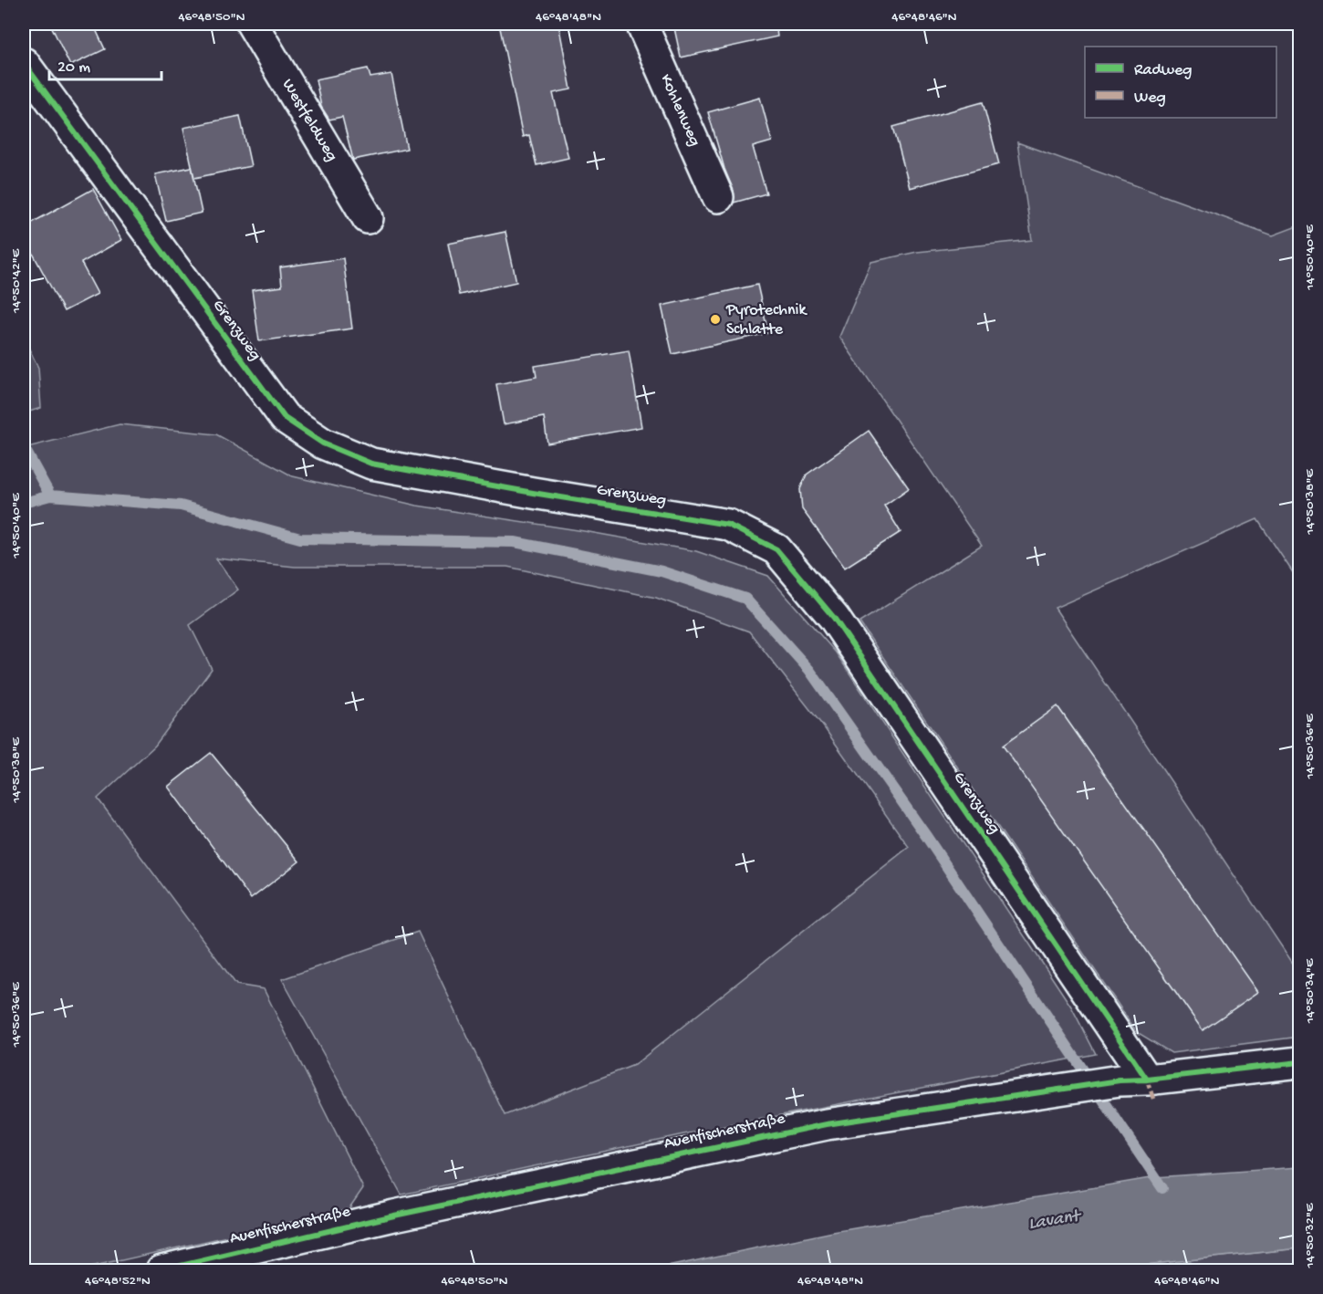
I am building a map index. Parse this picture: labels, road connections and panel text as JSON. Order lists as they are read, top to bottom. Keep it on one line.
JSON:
{"streets":{"street":["Kohlenweg","Westfeldweg","Grenzweg","Auenfischerstraße"]},"crossings":[["Grenzweg","Auenfischerstraße"]],"water":["Lavant"],"places":["Pyrotechnik Schlatte"],"legend":["Radweg","Weg"],"scale_bar":"20 m","coordinates":["46°48'50\"N","46°48'48\"N","46°48'46\"N","14°50'40\"E","14°50'42\"E","14°50'38\"E","14°50'36\"E","14°50'34\"E","14°50'32\"E","46°48'52\"N"]}
